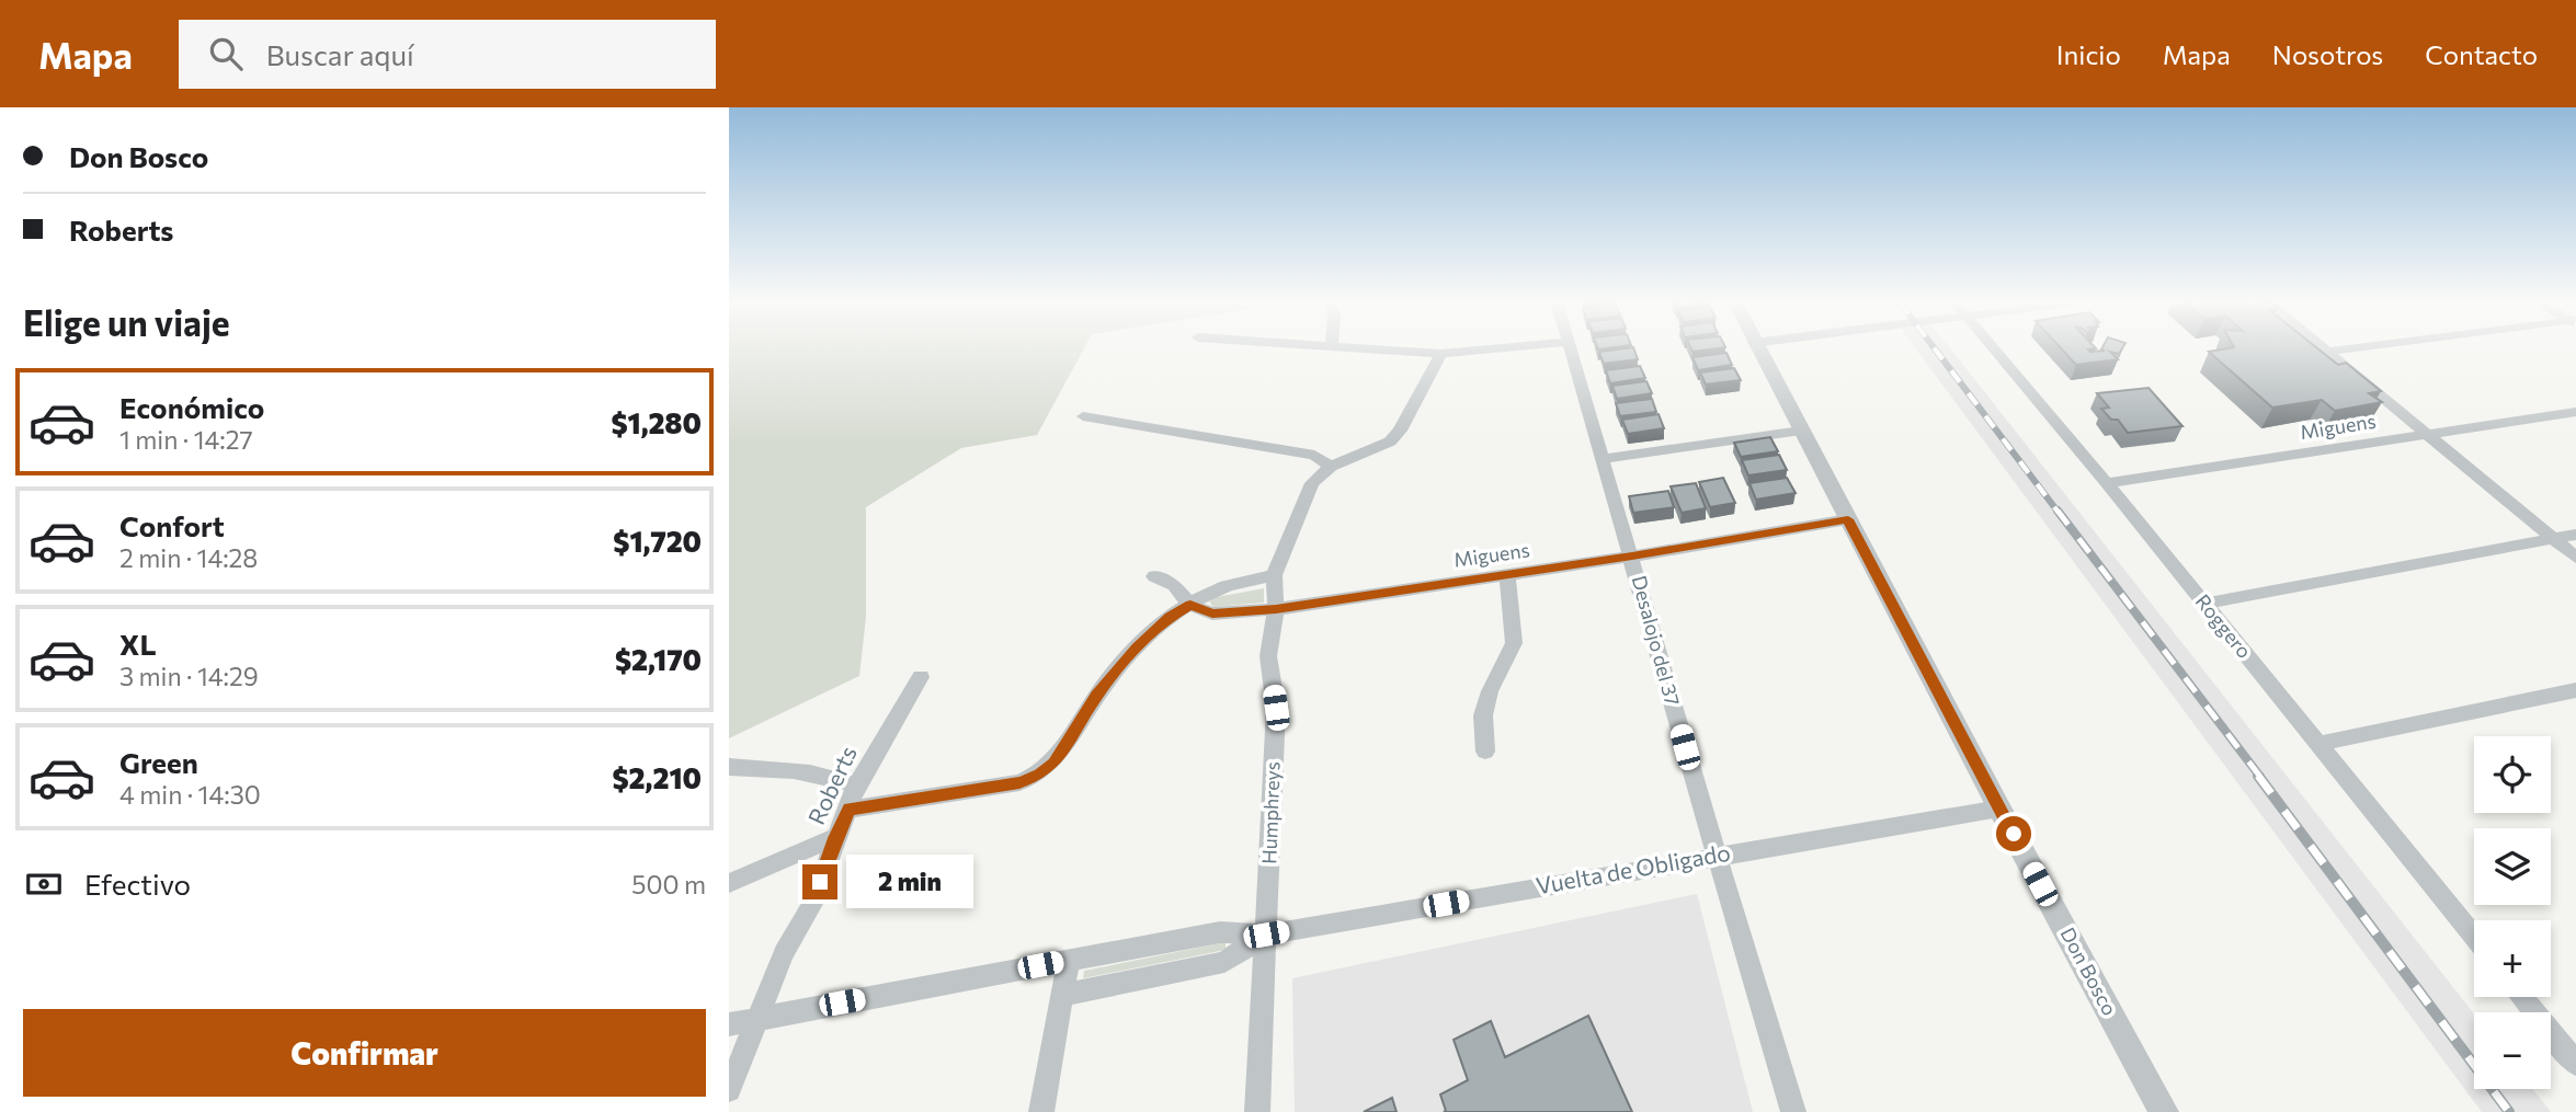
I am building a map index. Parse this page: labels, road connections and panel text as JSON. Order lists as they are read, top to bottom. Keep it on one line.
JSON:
{"streets":{"street":["Miguens","Roggero","Desalojo del 37","Roberts","Humphreys","Vuelta de Obligado","Don Bosco"]},"crossings":[["Miguens","Roggero"],["Miguens","Desalojo del 37"],["Miguens","Humphreys"],["Miguens","Don Bosco"],["Desalojo del 37","Vuelta de Obligado"],["Roberts","Vuelta de Obligado"],["Humphreys","Vuelta de Obligado"],["Vuelta de Obligado","Don Bosco"]],"page":{"header":"Mapa","search":"Buscar aquí","nav":["Inicio","Mapa","Nosotros","Contacto"],"banner":["Don Bosco","Roberts"],"heading":"Elige un viaje","list":[{"name":"Económico","note":"1 min · 14:27","value":"$1,280"},{"name":"Confort","note":"2 min · 14:28","value":"$1,720"},{"name":"XL","note":"3 min · 14:29","value":"$2,170"},{"name":"Green","note":"4 min · 14:30","value":"$2,210"}],"map_buttons":["+","−"],"pay":["Efectivo","500 m"],"bubble":"2 min","buttons":"Confirmar"}}
